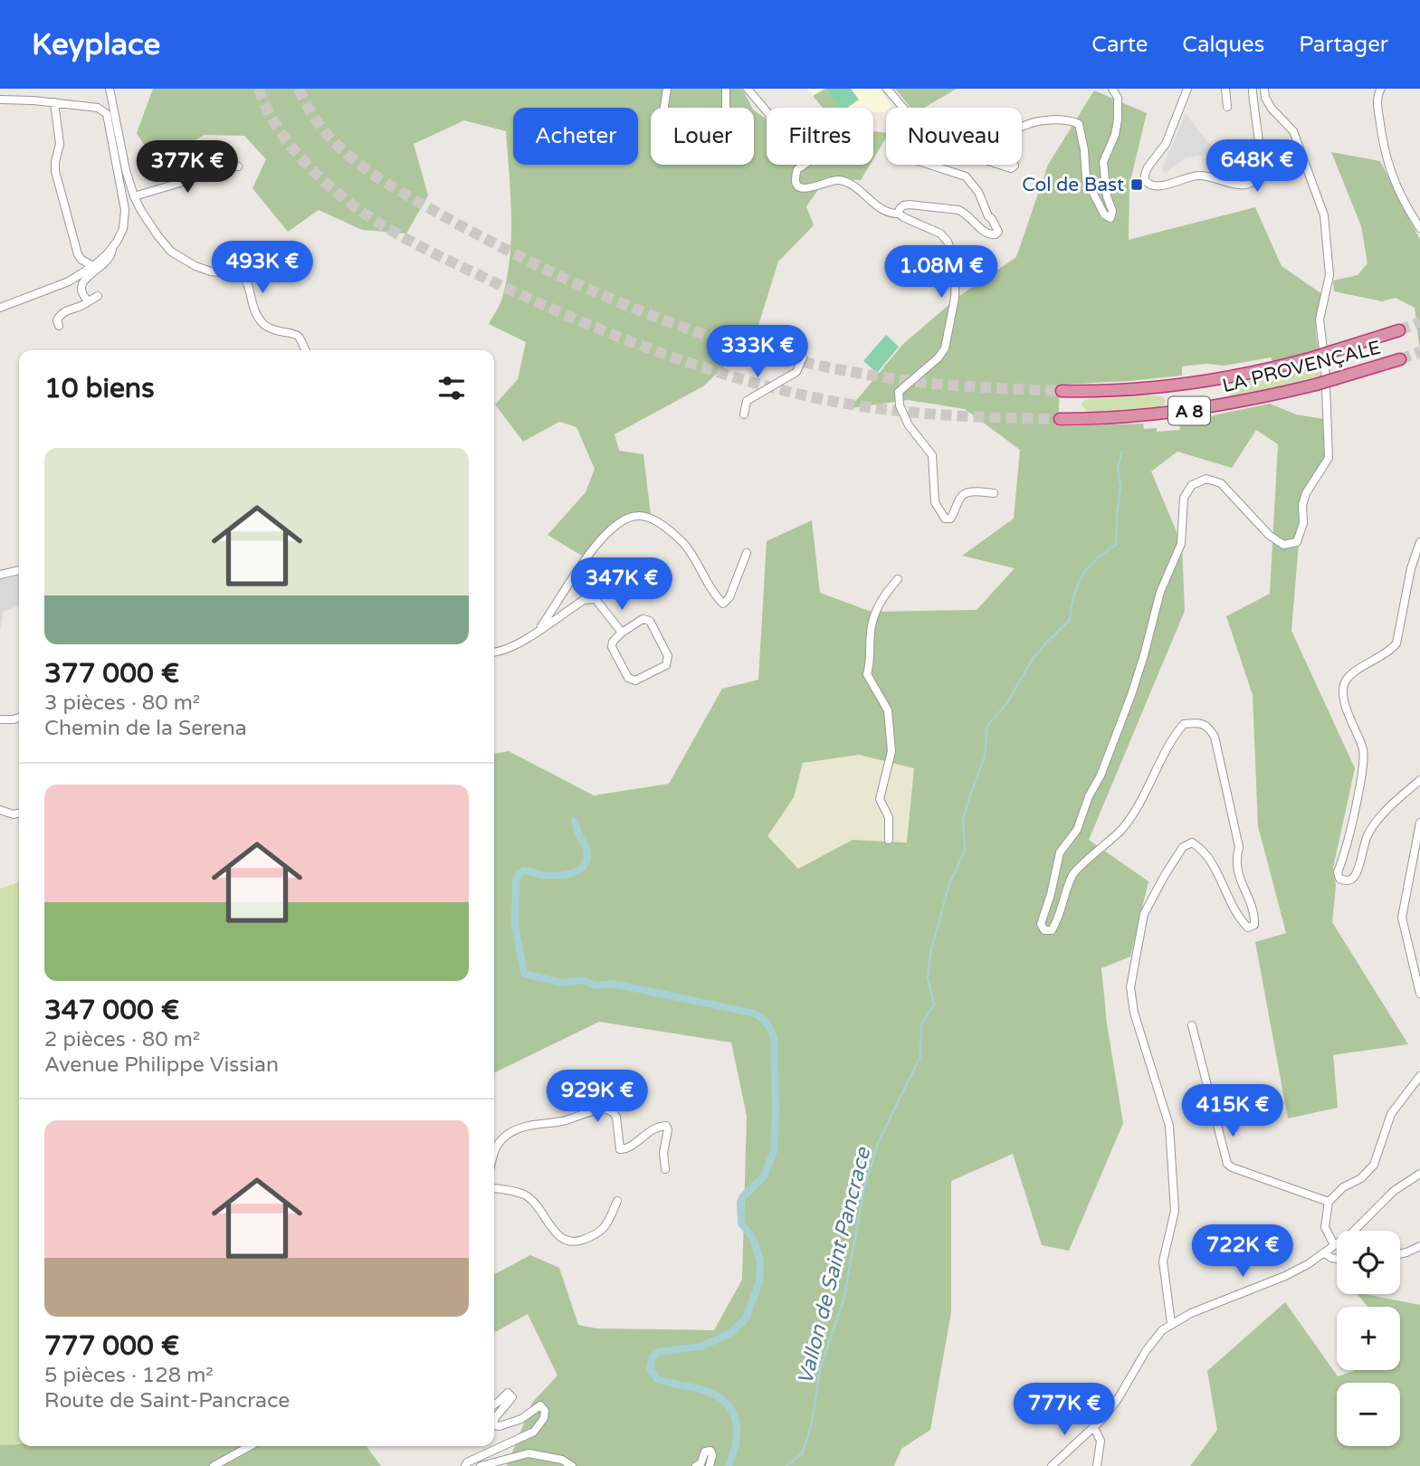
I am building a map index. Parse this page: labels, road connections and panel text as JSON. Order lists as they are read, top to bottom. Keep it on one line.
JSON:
{"streets":{"highway":["LA PROVENÇALE","A 8"]},"water":["Vallon de Saint Pancrace"],"places":{"transit":["Col de Bast"]},"page":{"header":"Keyplace","nav":["Carte","Calques","Partager"],"chip":["Acheter","Louer","Filtres","Nouveau"],"price":["648K €","377K €","493K €","1.08M €","333K €","347K €","929K €","415K €","722K €","777K €"],"heading":"10 biens","list":[{"name":"377 000 €","note":"3 pièces · 80 m² · Chemin de la Serena"},{"name":"347 000 €","note":"2 pièces · 80 m² · Avenue Philippe Vissian"},{"name":"777 000 €","note":"5 pièces · 128 m² · Route de Saint-Pancrace"}],"map_buttons":["+","−"]}}
